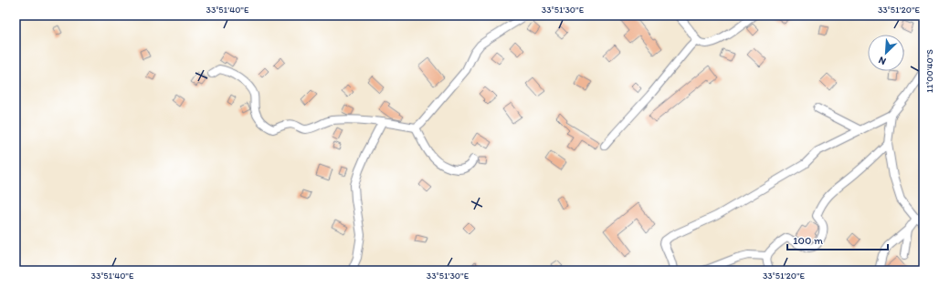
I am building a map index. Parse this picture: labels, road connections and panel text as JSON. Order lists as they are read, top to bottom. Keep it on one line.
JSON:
{"scale_bar":"100 m","north":"bottom left","coordinates":["33°51'40\"E","33°51'30\"E","33°51'20\"E","11°00'40\"S"]}
